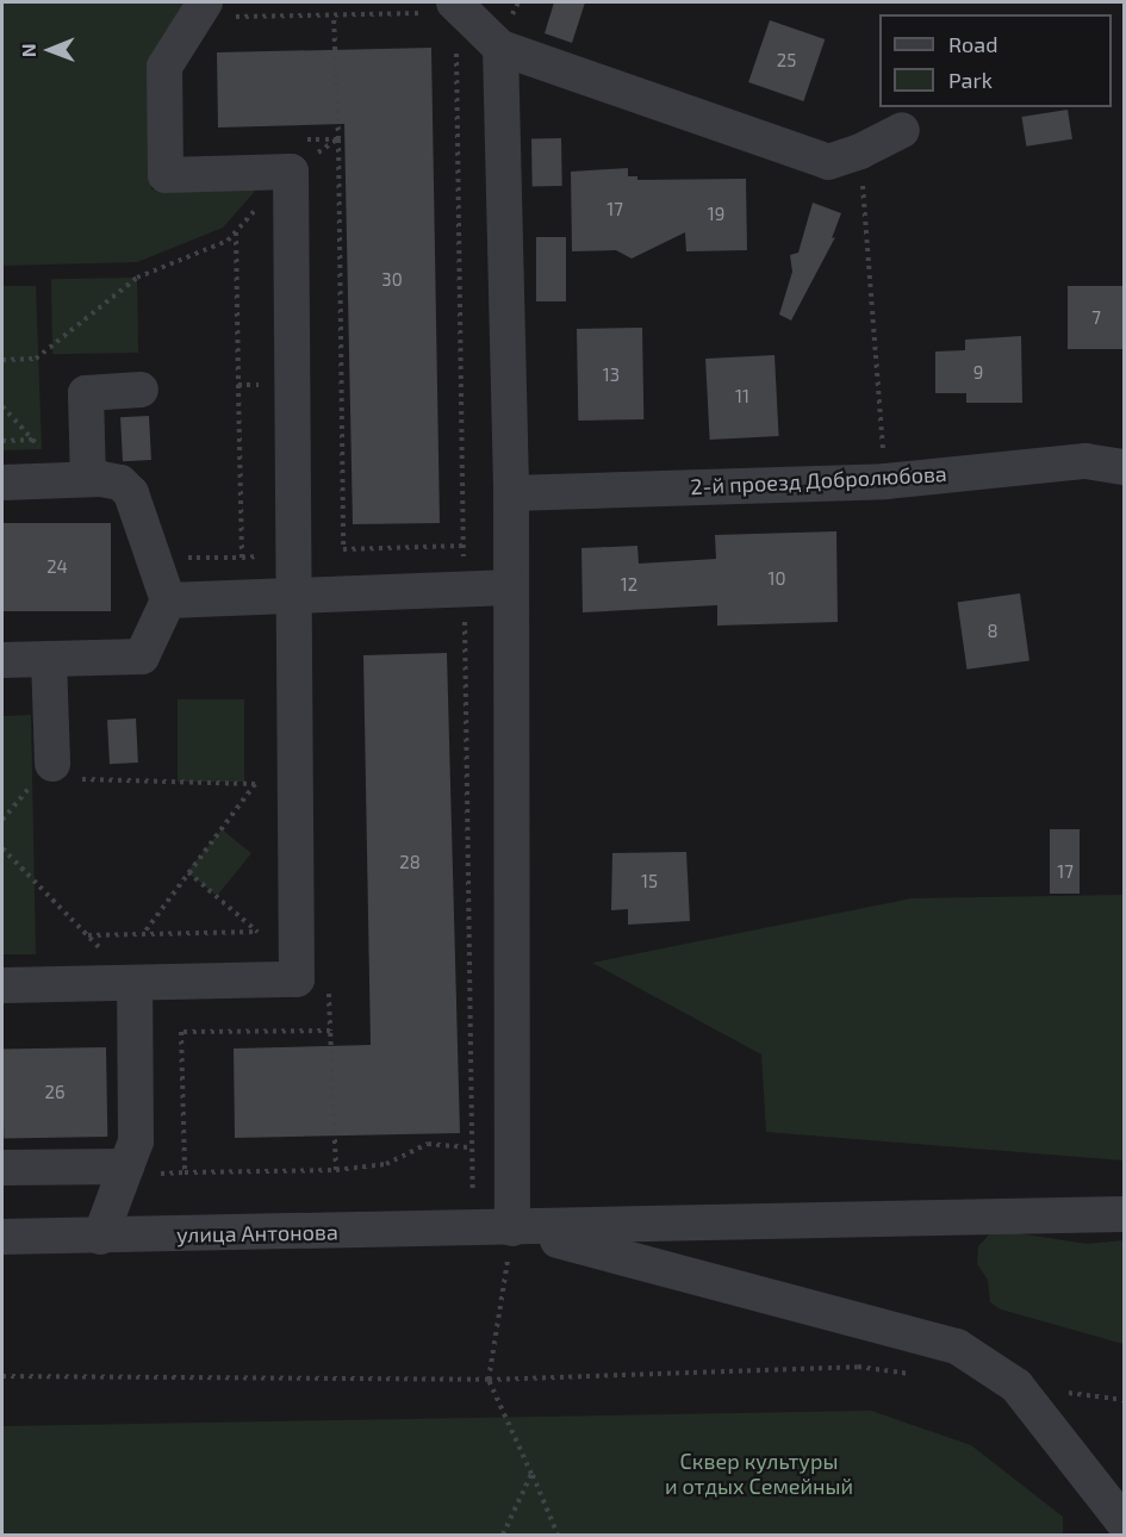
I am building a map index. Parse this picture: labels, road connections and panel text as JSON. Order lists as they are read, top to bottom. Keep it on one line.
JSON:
{"streets":{"street":["2-й проезд Добролюбова","улица Антонова"]},"parks":["Сквер культуры и отдых Семейный"],"house_numbers":["25","17","19","30","7","9","13","11","24","10","12","8","28","17","15","26"],"legend":["Road","Park"],"north":"left"}
